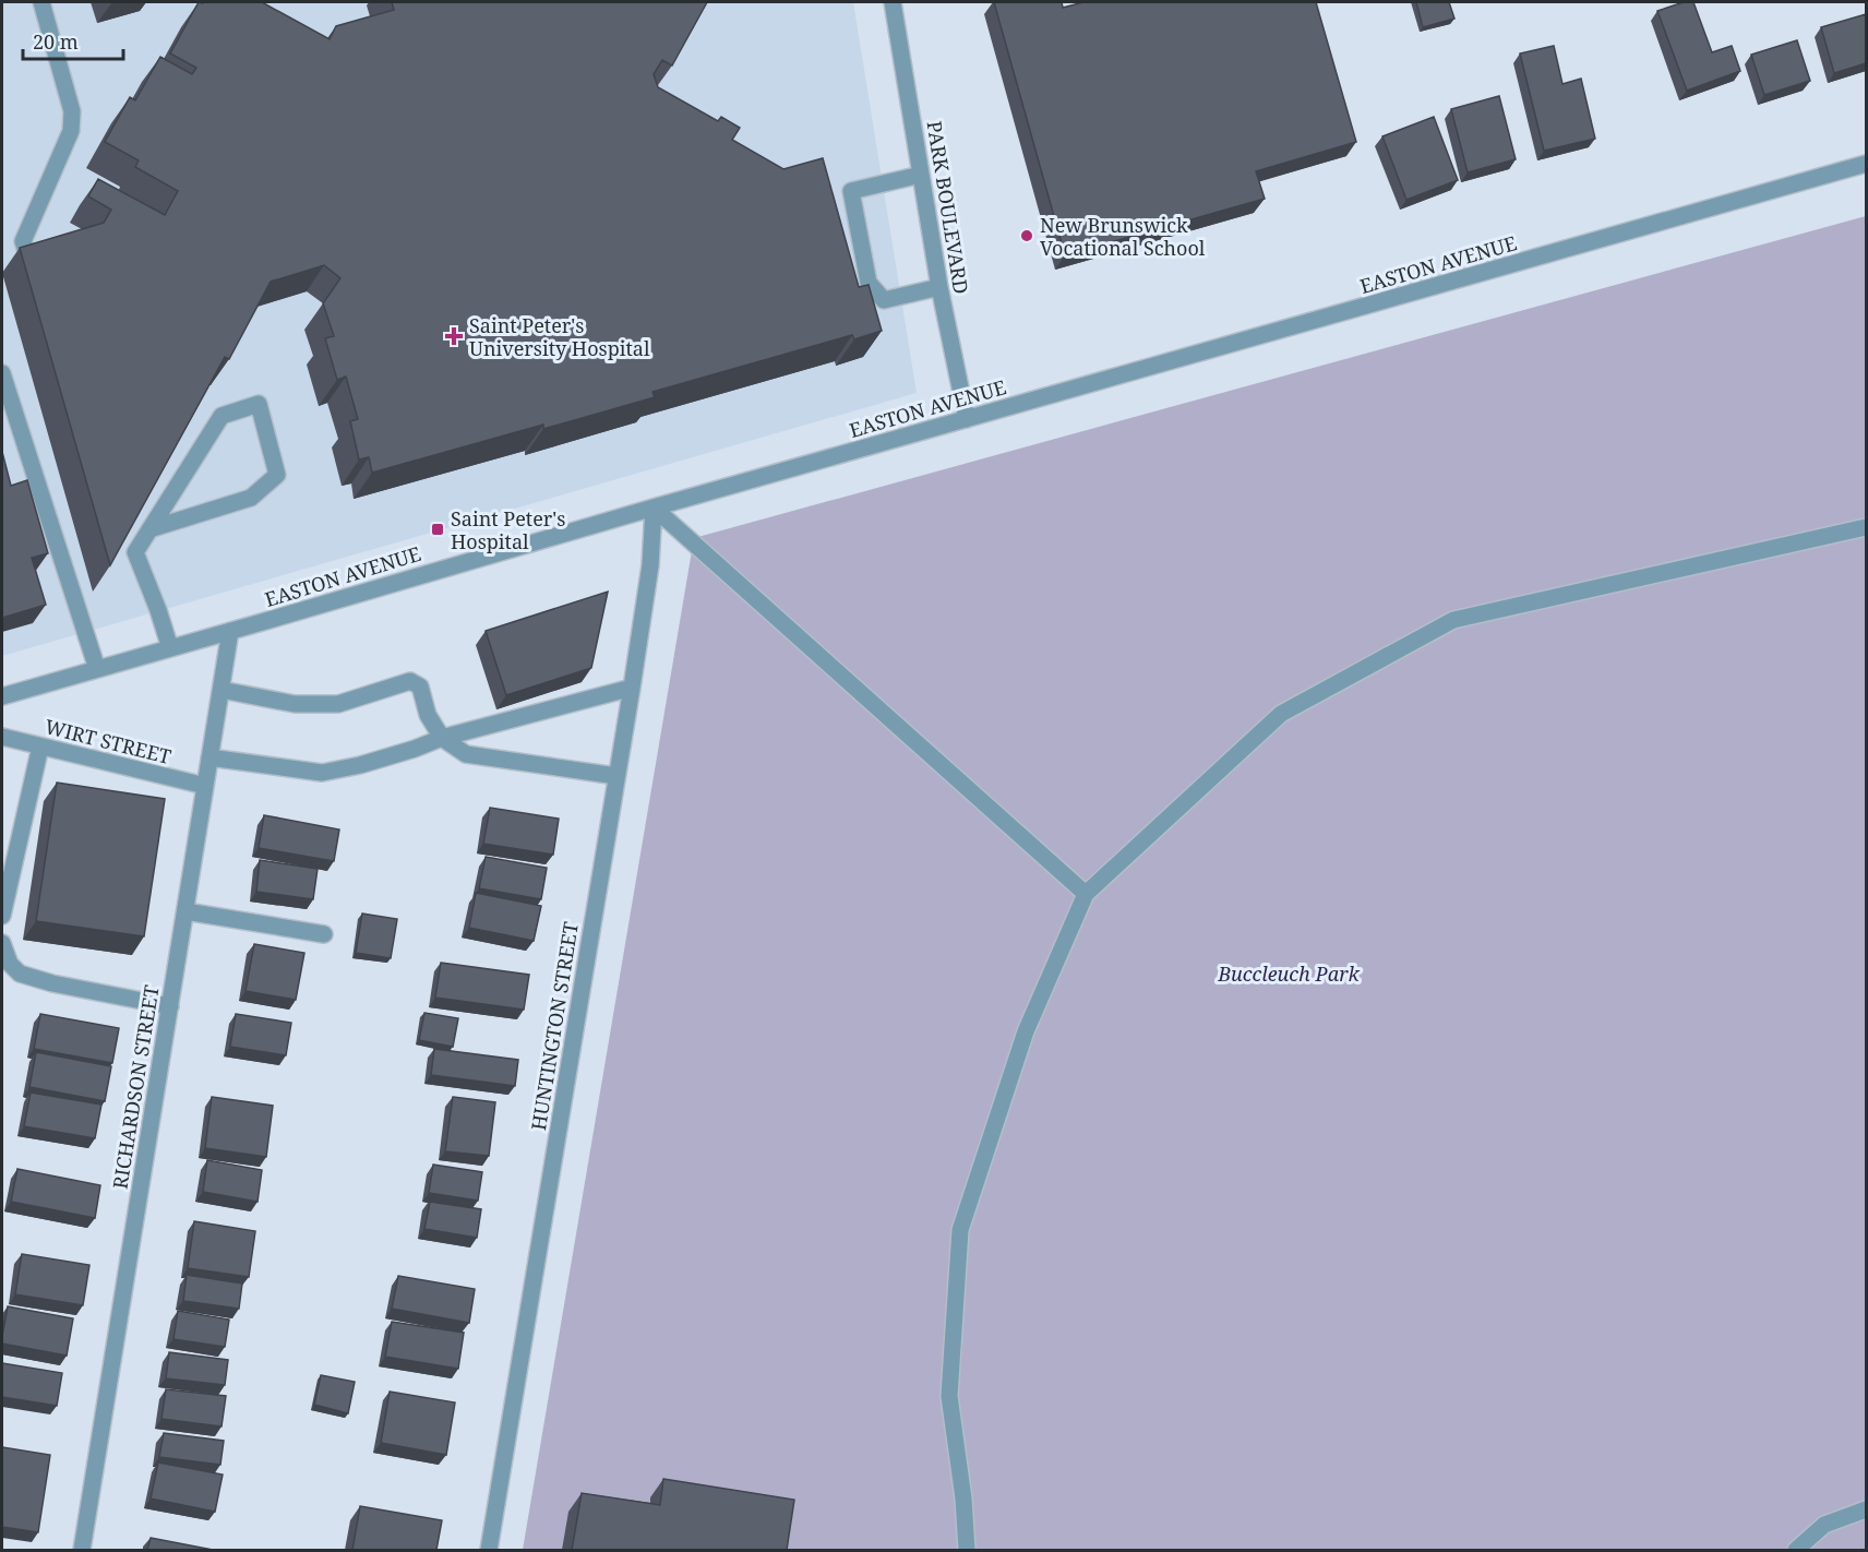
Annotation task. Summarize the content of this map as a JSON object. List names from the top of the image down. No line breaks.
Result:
{"streets":{"street":["PARK BOULEVARD","EASTON AVENUE","WIRT STREET","HUNTINGTON STREET","RICHARDSON STREET"]},"crossings":[["PARK BOULEVARD","EASTON AVENUE"],["EASTON AVENUE","HUNTINGTON STREET"],["EASTON AVENUE","RICHARDSON STREET"],["WIRT STREET","RICHARDSON STREET"]],"parks":["Buccleuch Park"],"places":{"other":["New Brunswick Vocational School"],"health":["Saint Peter's University Hospital"],"transit":["Saint Peter's Hospital"]},"scale_bar":"20 m"}
